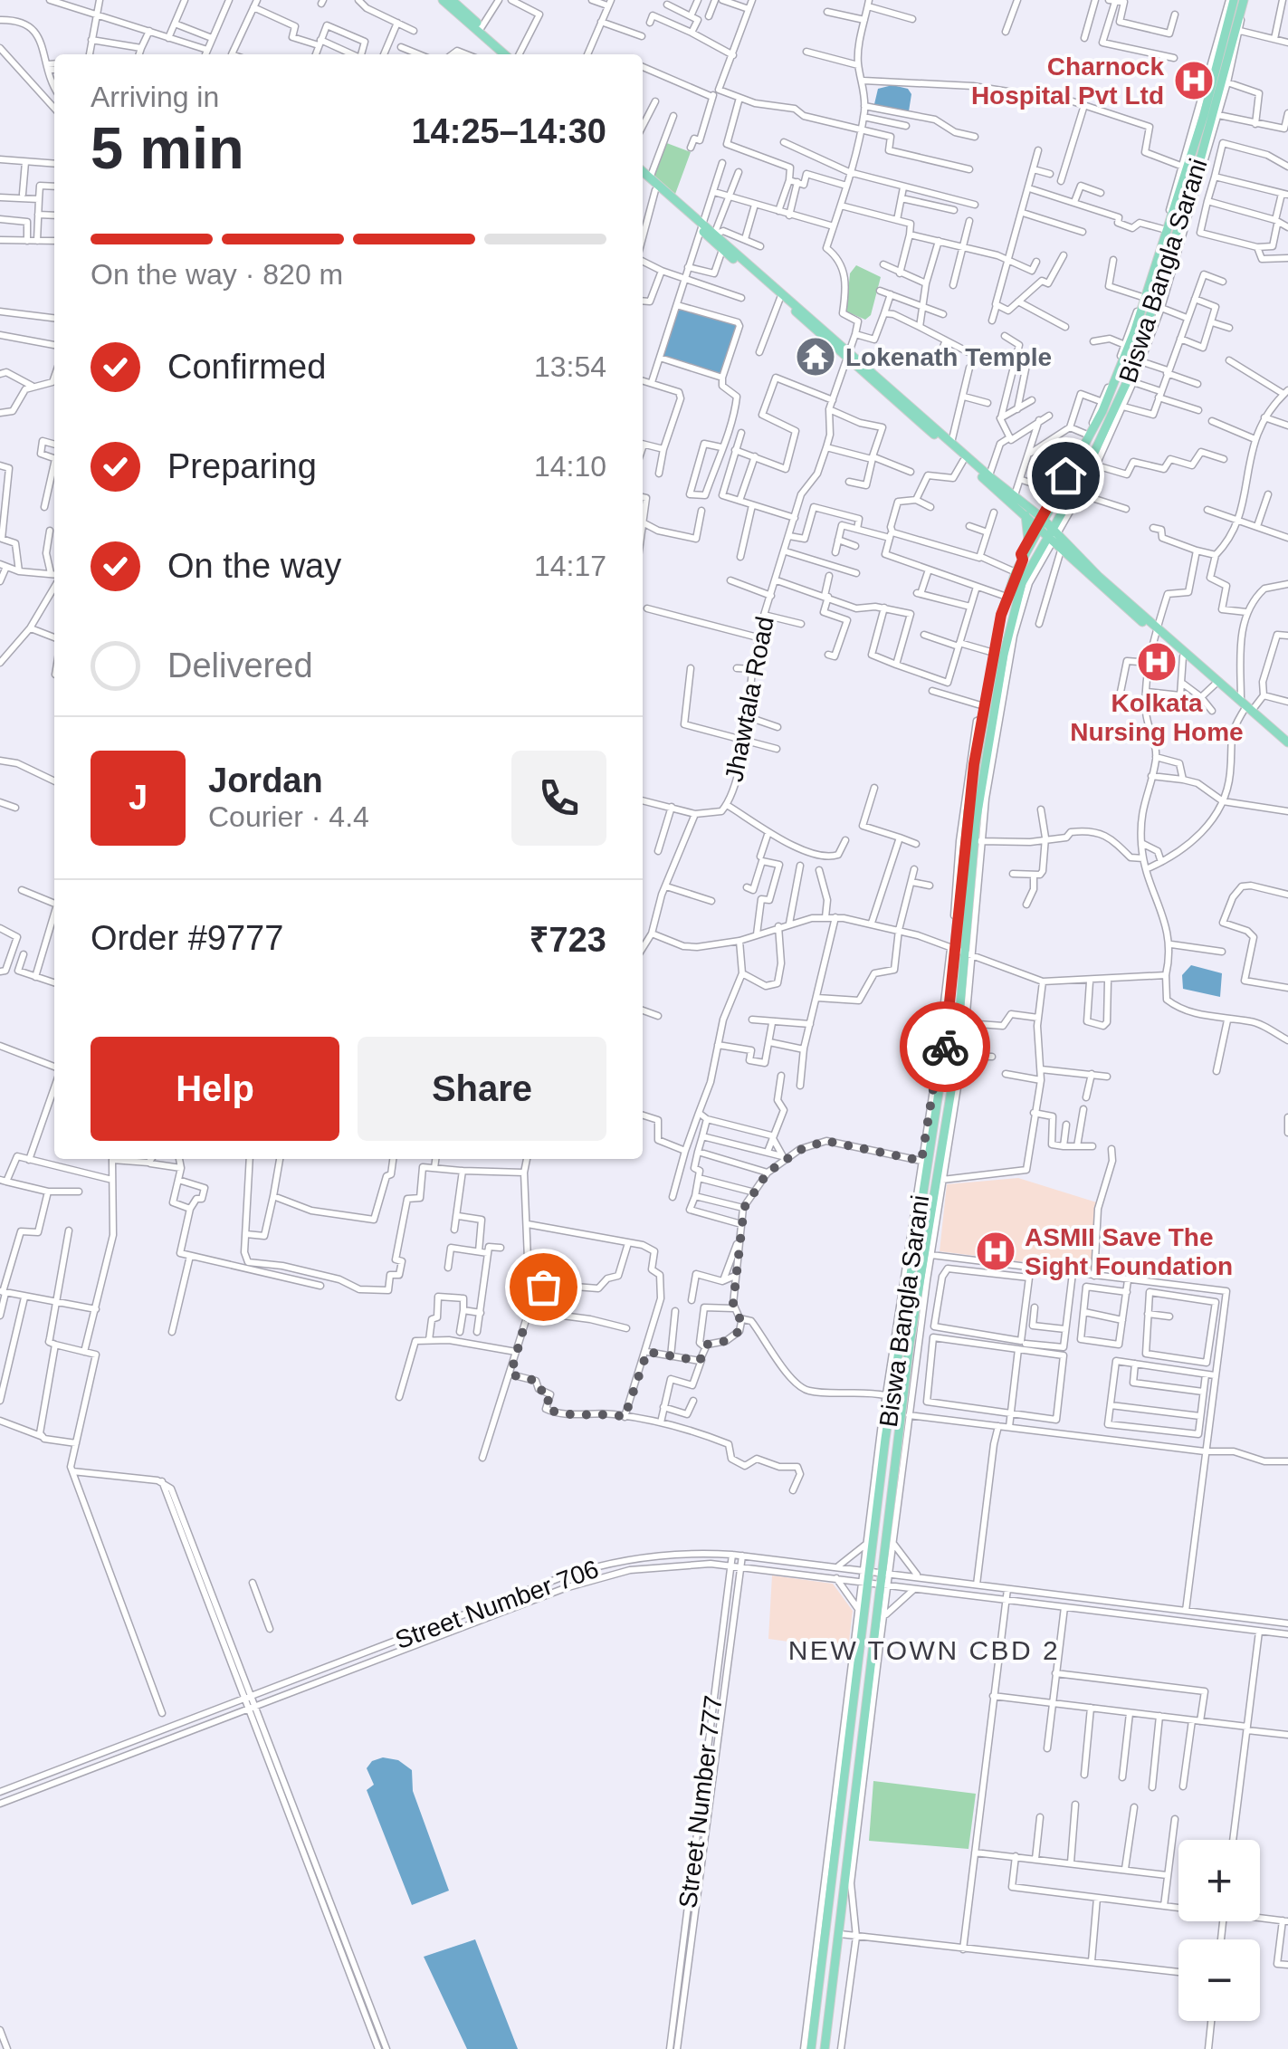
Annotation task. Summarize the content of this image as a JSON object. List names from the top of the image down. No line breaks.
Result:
{"streets":{"main road":["Biswa Bangla Sarani"],"street":["Jhawtala Road","Street Number 706","Street Number 777"]},"crossings":[["Biswa Bangla Sarani","Street Number 706"],["Street Number 706","Street Number 777"]],"districts":["NEW TOWN CBD 2"],"places":{"hospital":["Charnock Hospital Pvt Ltd","Kolkata Nursing Home","ASMII Save The Sight Foundation"],"temple":["Lokenath Temple"]},"page":{"heading":["5 min","Arriving in","14:25–14:30"],"panel":["Jordan","Courier · 4.4","Order #9777","₹723"],"bar":"On the way · 820 m","list":[["Confirmed","13:54"],["Preparing","14:10"],["On the way","14:17"],"Delivered"],"round":"J","buttons":["Help","Share"],"map_buttons":["+","−"]}}
